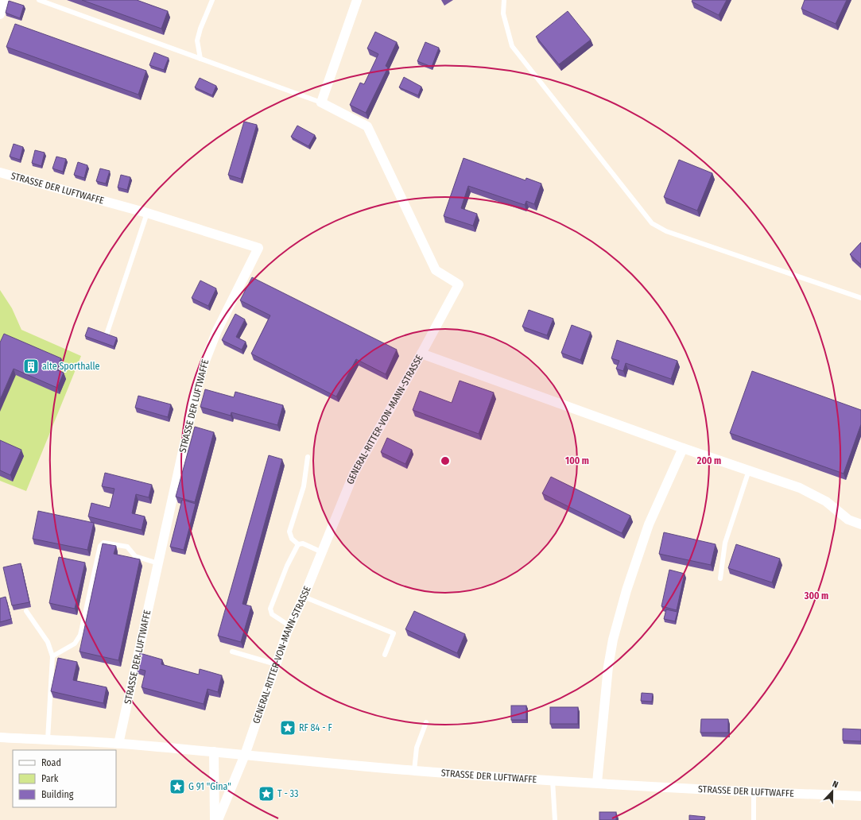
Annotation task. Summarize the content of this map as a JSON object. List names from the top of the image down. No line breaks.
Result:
{"streets":{"street":["STRASSE DER LUFTWAFFE","GENERAL-RITTER-VON-MANN-STRASSE"]},"crossings":[["STRASSE DER LUFTWAFFE","GENERAL-RITTER-VON-MANN-STRASSE"]],"places":{"building":["alte Sporthalle"],"place":["RF 84 - F","G 91 \"Gina\"","T - 33"]},"legend":["Road","Park","Building"],"north":"top","rings":["100 m","200 m","300 m"]}
